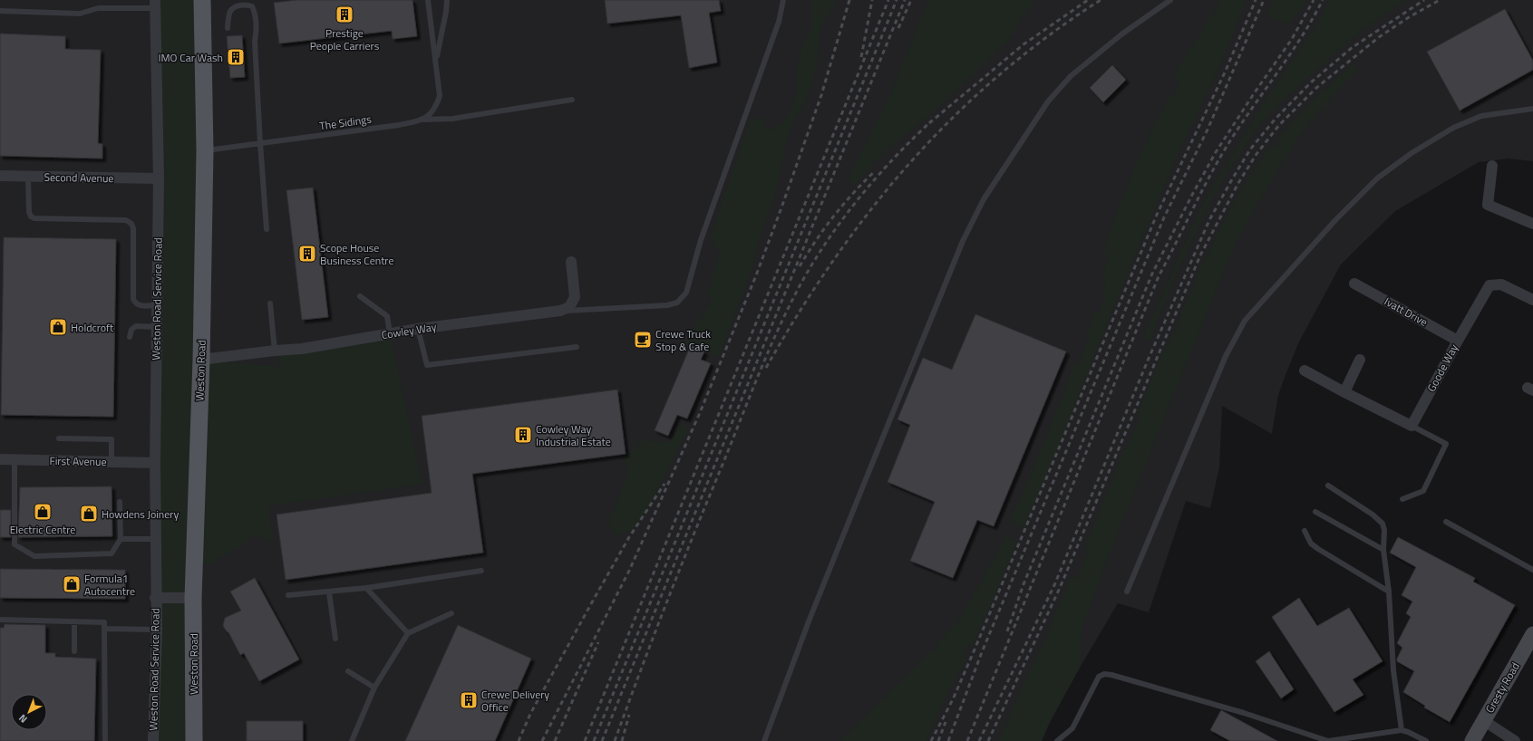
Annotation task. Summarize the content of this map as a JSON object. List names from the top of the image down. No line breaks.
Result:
{"streets":{"main road":["Weston Road","Gresty Road"],"street":["Second Avenue","Weston Road Service Road","Ivatt Drive","Cowley Way","Goode Way","First Avenue"],"lane":["The Sidings"]},"crossings":[["The Sidings","Weston Road"],["Second Avenue","Weston Road Service Road"],["Weston Road Service Road","Weston Road"],["Weston Road Service Road","First Avenue"],["Ivatt Drive","Goode Way"],["Cowley Way","Weston Road"]],"places":{"building":["Prestige People Carriers","IMO Car Wash","Scope House Business Centre","Cowley Way Industrial Estate","Crewe Delivery Office"],"shop":["Holdcroft","Electric Centre","Howdens Joinery","Formula1 Autocentre"],"cafe":["Crewe Truck Stop & Cafe"]},"north":"bottom left"}
